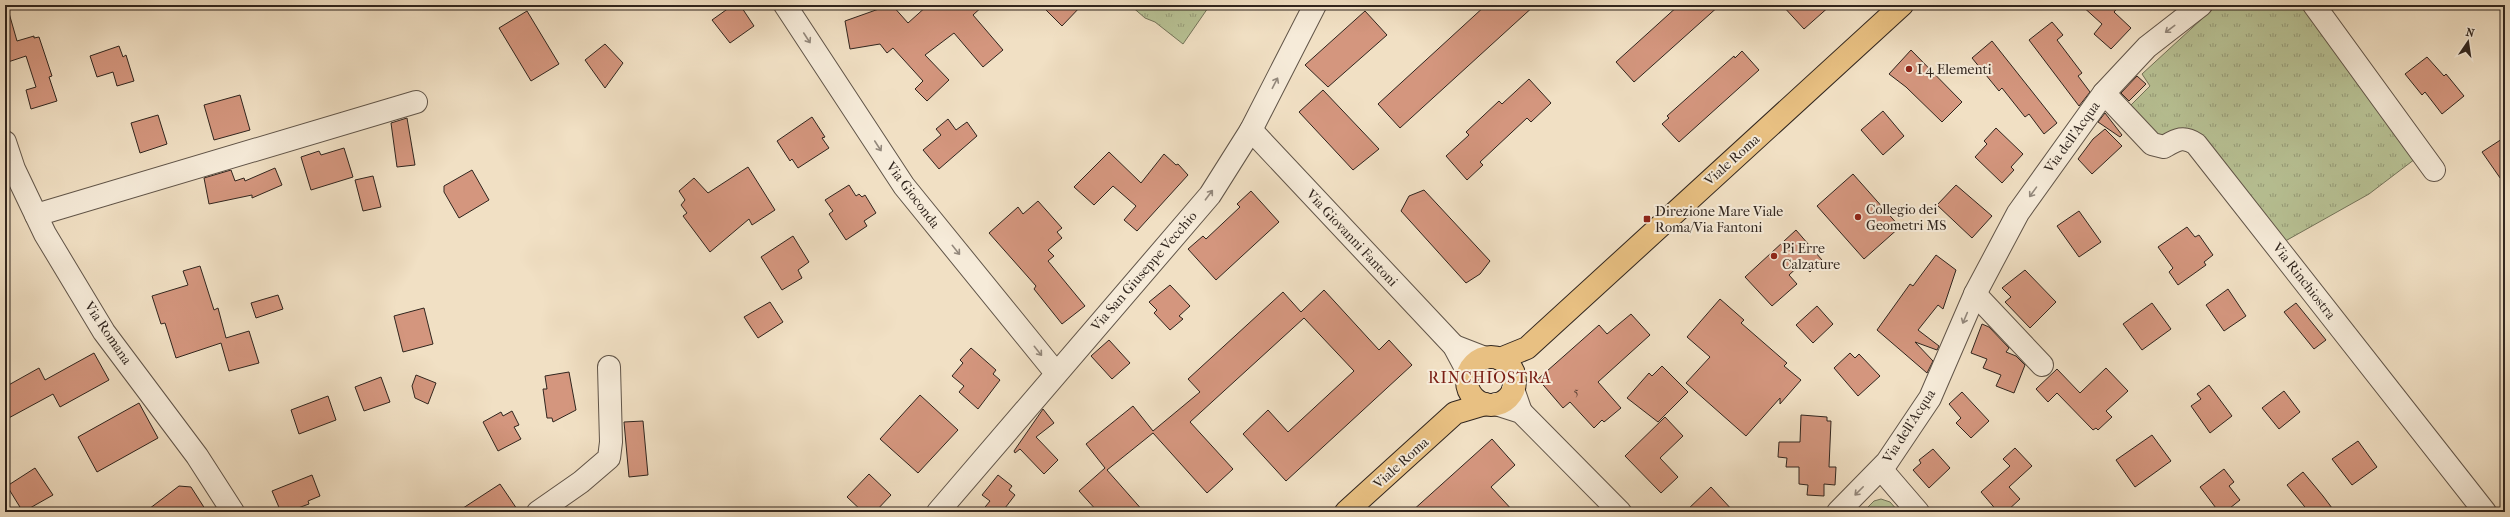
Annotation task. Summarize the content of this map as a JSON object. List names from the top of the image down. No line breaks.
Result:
{"streets":{"main road":["Viale Roma"],"street":["Via dell'Acqua","Via Gioconda","Via Giovanni Fantoni","Via San Giuseppe Vecchio","Via Rinchiostra","Via Romana"]},"crossings":[["Via dell'Acqua","Via Rinchiostra"],["Viale Roma","Via Giovanni Fantoni"],["Via Gioconda","Via San Giuseppe Vecchio"],["Via Giovanni Fantoni","Via San Giuseppe Vecchio"]],"one_way":["Via dell'Acqua","Via Gioconda","Via San Giuseppe Vecchio"],"districts":["RINCHIOSTRA"],"places":{"other":["I 4 Elementi","Collegio dei Geometri MS","Pi Erre Calzature"],"transit":["Direzione Mare Viale Roma/Via Fantoni"]},"house_numbers":["5"],"north":"top"}
